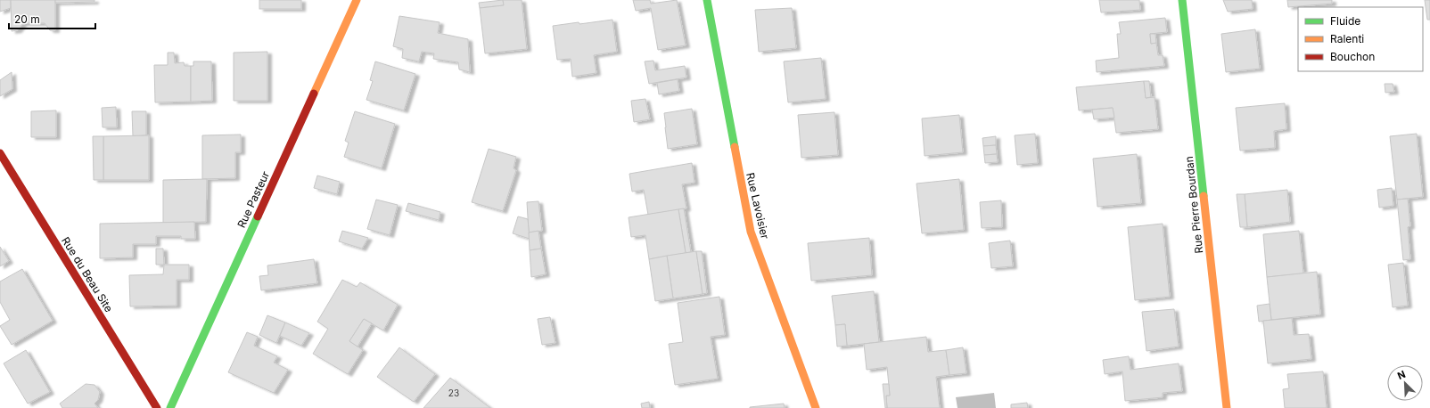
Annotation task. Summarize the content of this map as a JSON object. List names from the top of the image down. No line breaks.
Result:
{"streets":{"street":["Rue Pasteur","Rue Pierre Bourdan","Rue Lavoisier","Rue du Beau Site"]},"house_numbers":["23"],"legend":["Fluide","Ralenti","Bouchon"],"scale_bar":"20 m","north":"top left"}
